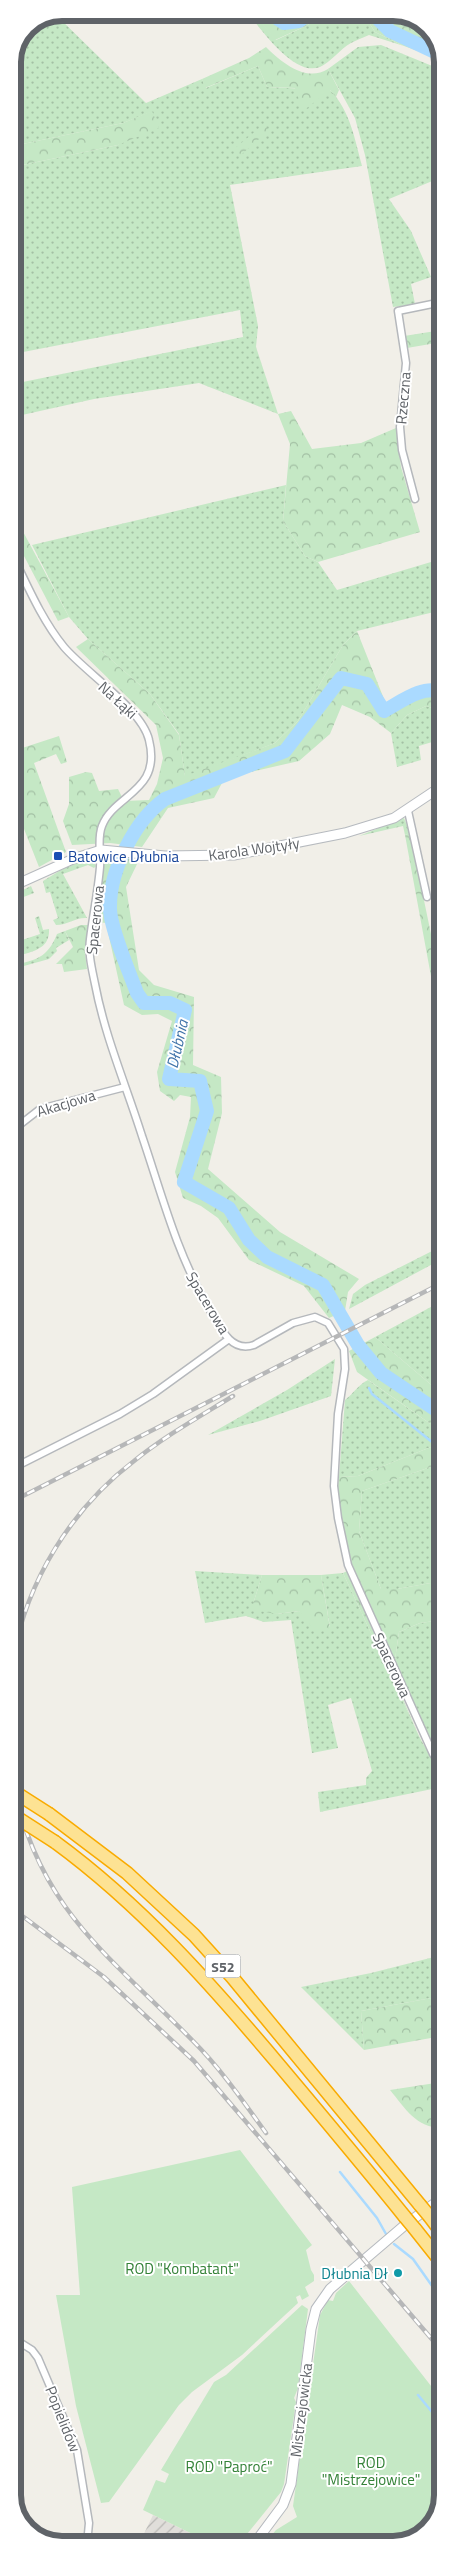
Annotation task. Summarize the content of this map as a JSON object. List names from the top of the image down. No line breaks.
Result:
{"streets":{"highway":["S52"],"street":["Rzeczna","Na Łąki","Karola Wojtyły","Spacerowa","Akacjowa","Mistrzejowicka","Popielidów"]},"crossings":[["Na Łąki","Karola Wojtyły"],["Na Łąki","Spacerowa"],["Karola Wojtyły","Spacerowa"],["Spacerowa","Akacjowa"]],"water":["Dłubnia"],"parks":["ROD \"Kombatant\"","ROD \"Mistrzejowice\"","ROD \"Paproć\""],"places":{"transit":["Batowice Dłubnia"],"other":["Dłubnia Dł"]}}
